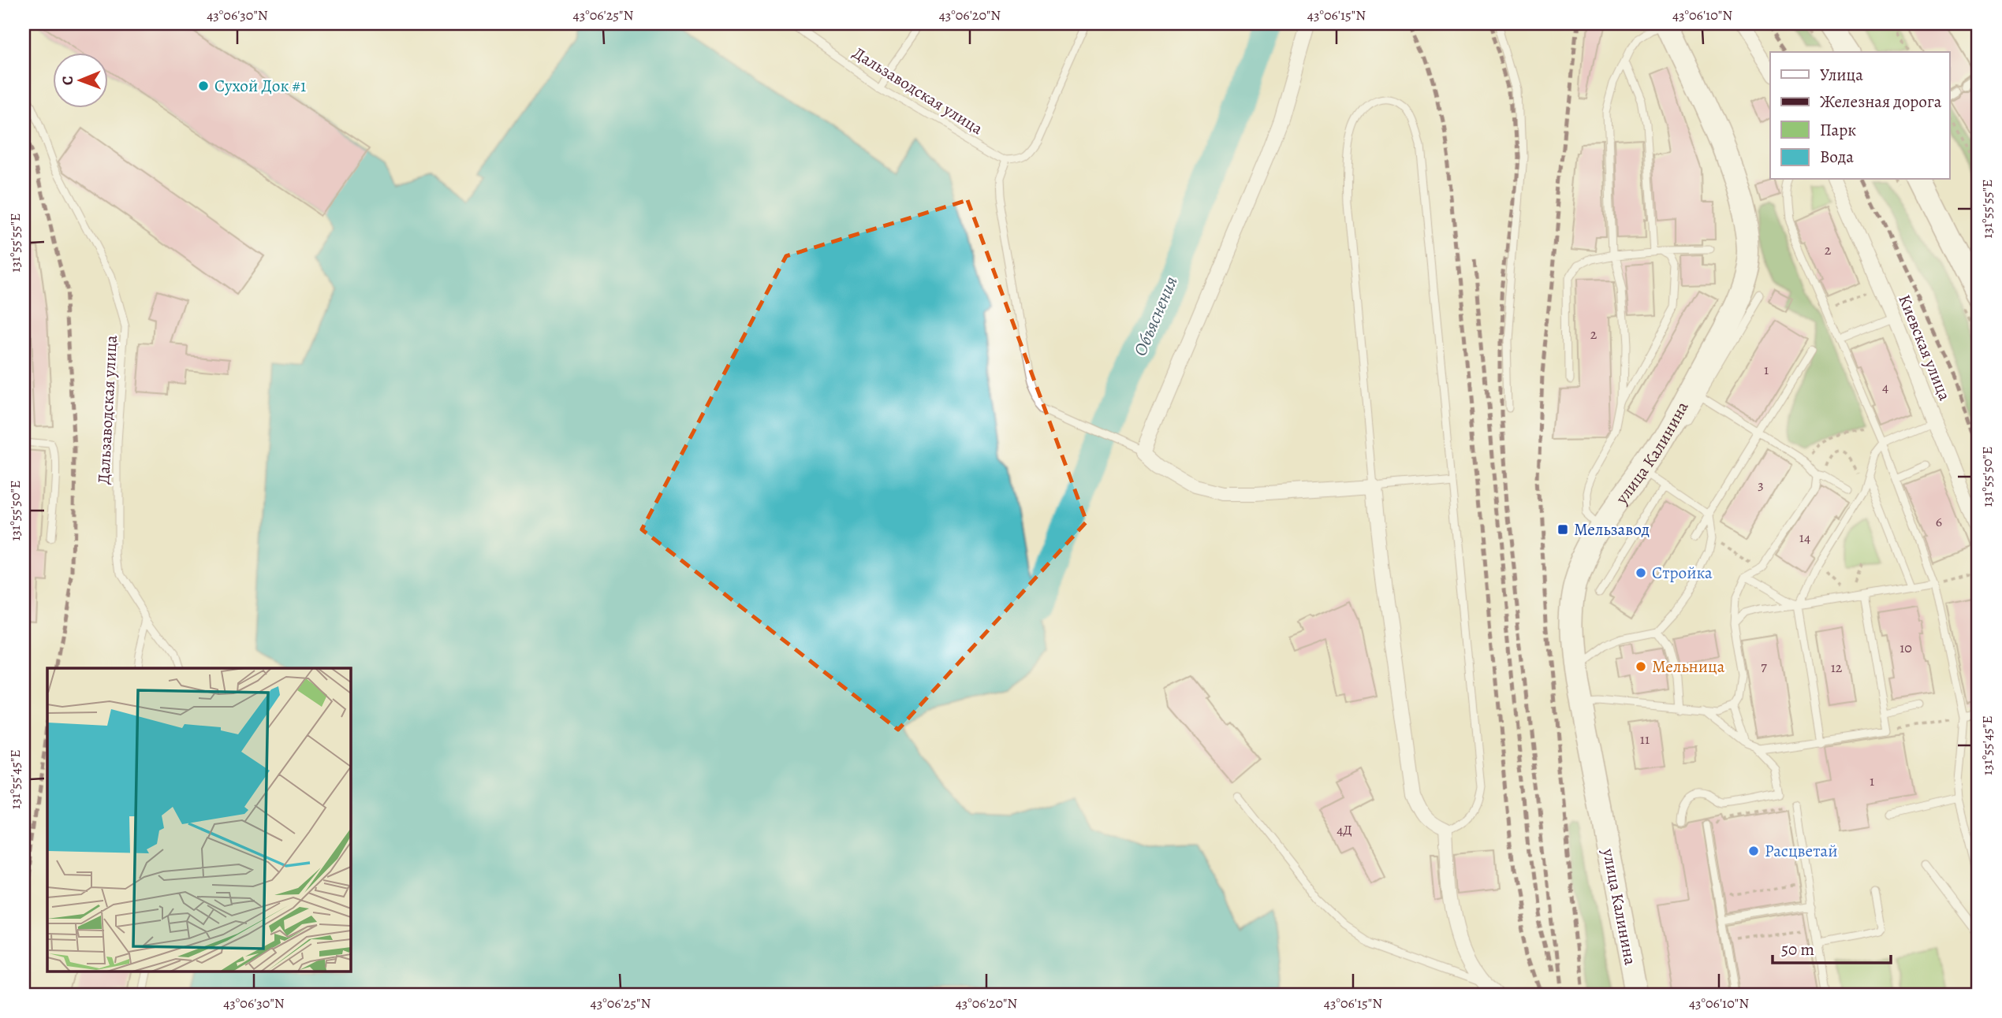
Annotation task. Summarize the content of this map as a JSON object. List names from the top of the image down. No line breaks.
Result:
{"streets":{"main road":["улица Калинина"],"street":["Киевская улица"],"lane":["Дальзаводская улица"]},"water":["Объяснения"],"places":{"other":["Сухой Док #1","Стройка","Мельница","Расцветай"],"transit":["Мельзавод"]},"house_numbers":["2","2","1","4","3","6","14","10","7","12","11","1","4Д"],"legend":["Улица","Железная дорога","Парк","Вода"],"scale_bar":"50 m","north":"left","coordinates":["43°06'30\"N","43°06'25\"N","43°06'20\"N","43°06'15\"N","43°06'10\"N","131°55'55\"E","131°55'50\"E","131°55'45\"E"]}
